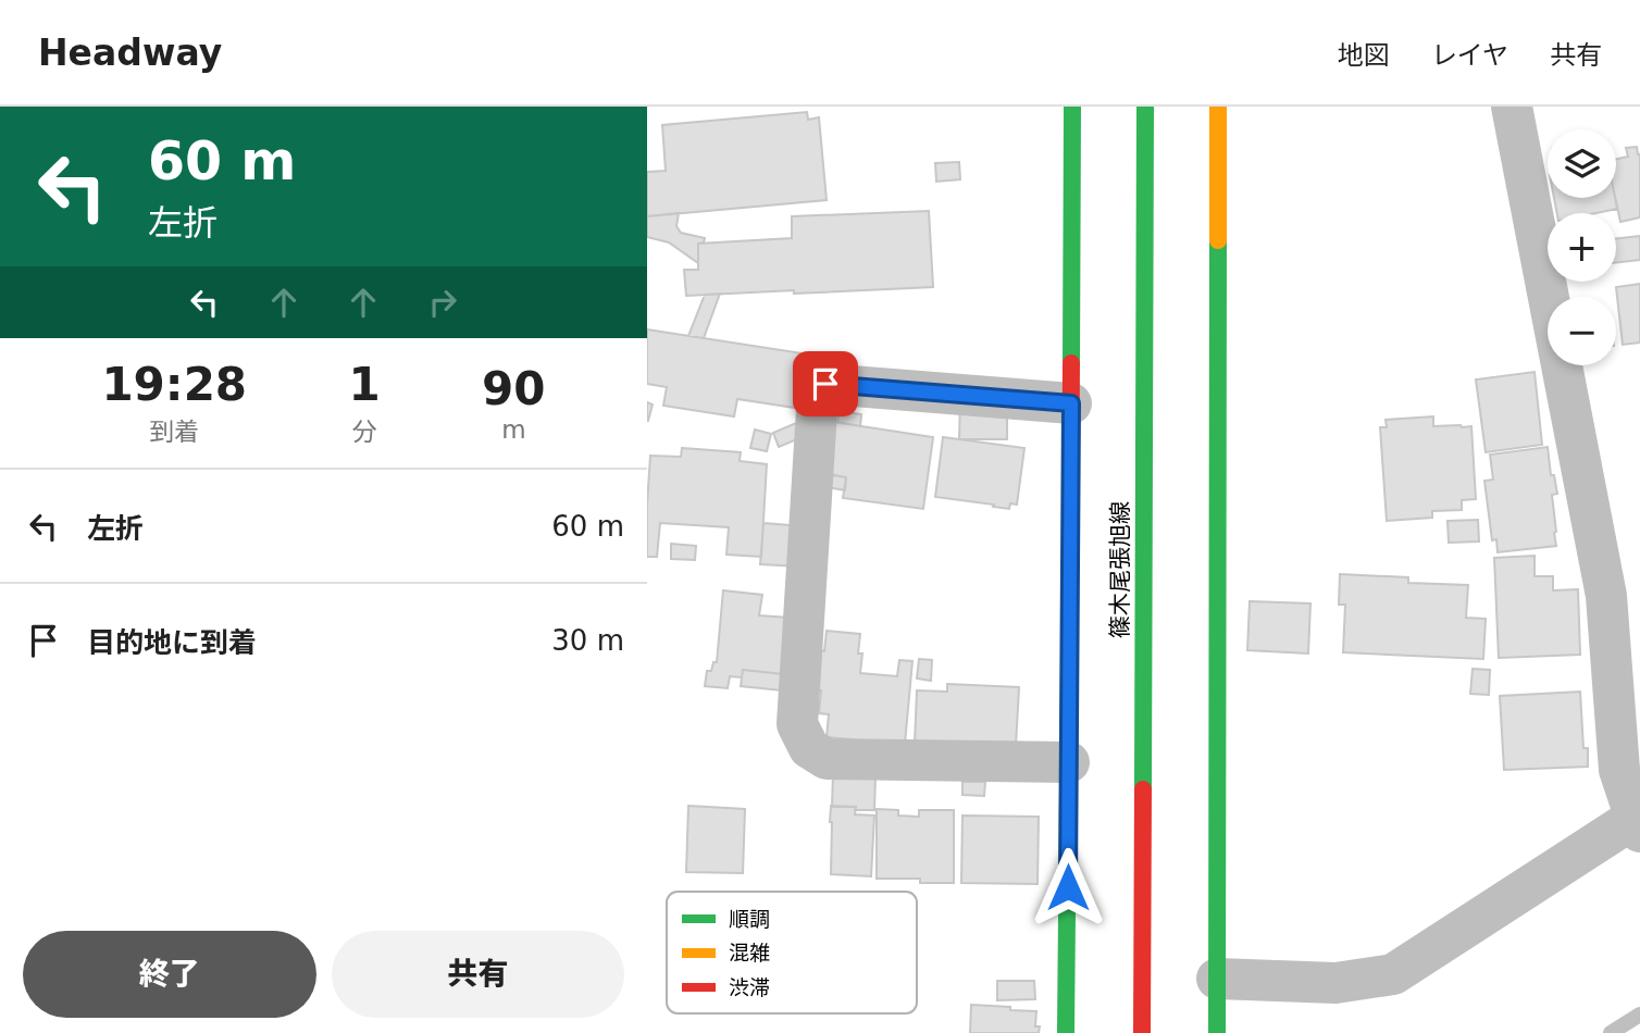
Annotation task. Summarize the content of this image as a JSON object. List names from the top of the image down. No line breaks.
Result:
{"streets":{"street":["篠木尾張旭線"]},"legend":["順調","混雑","渋滞"],"page":{"header":"Headway","nav":["地図","レイヤ","共有"],"turn":["60 m","左折"],"map_buttons":["+","−"],"eta":["19:28","到着","1","分","90","m"],"list":[{"name":"左折","value":"60 m"},{"name":"目的地に到着","value":"30 m"}],"buttons":["終了","共有"]}}
